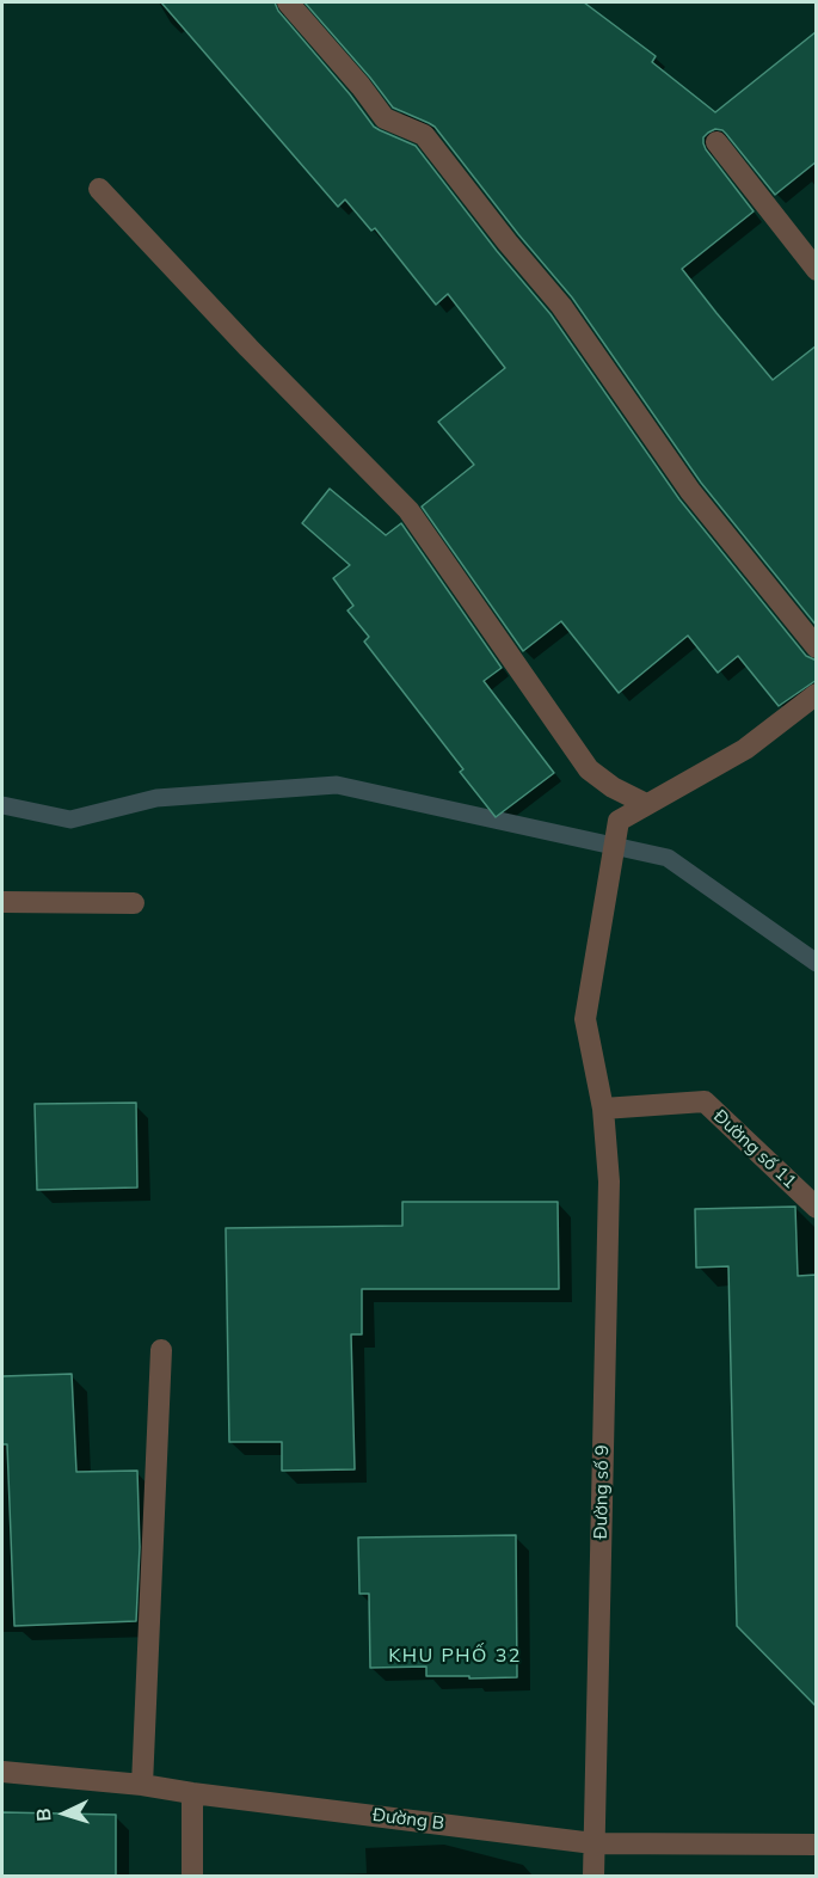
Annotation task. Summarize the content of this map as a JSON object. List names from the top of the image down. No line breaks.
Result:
{"streets":{"street":["Đường số 11","Đường số 9","Đường B"]},"crossings":[["Đường số 11","Đường số 9"],["Đường số 9","Đường B"]],"districts":["KHU PHỐ 32"],"north":"left"}
